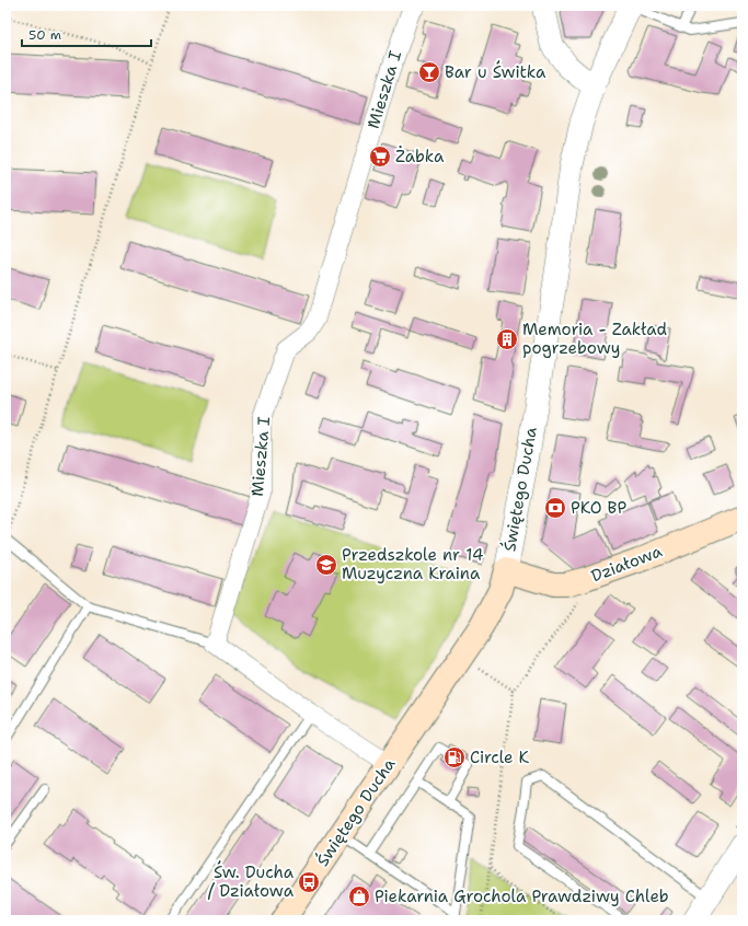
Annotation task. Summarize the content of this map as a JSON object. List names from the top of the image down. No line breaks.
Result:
{"streets":{"main road":["Świętego Ducha","Działowa"],"street":["Mieszka I"]},"crossings":[["Świętego Ducha","Działowa"]],"places":{"bar":["Bar u Świtka"],"supermarket":["Żabka"],"building":["Memoria - Zakład pogrzebowy"],"bank":["PKO BP"],"school or university":["Przedszkole nr 14 Muzyczna Kraina"],"fuel station":["Circle K"],"bus stop":["Św. Ducha / Działowa"],"shop":["Piekarnia Grochola Prawdziwy Chleb"]},"scale_bar":"50 m"}
